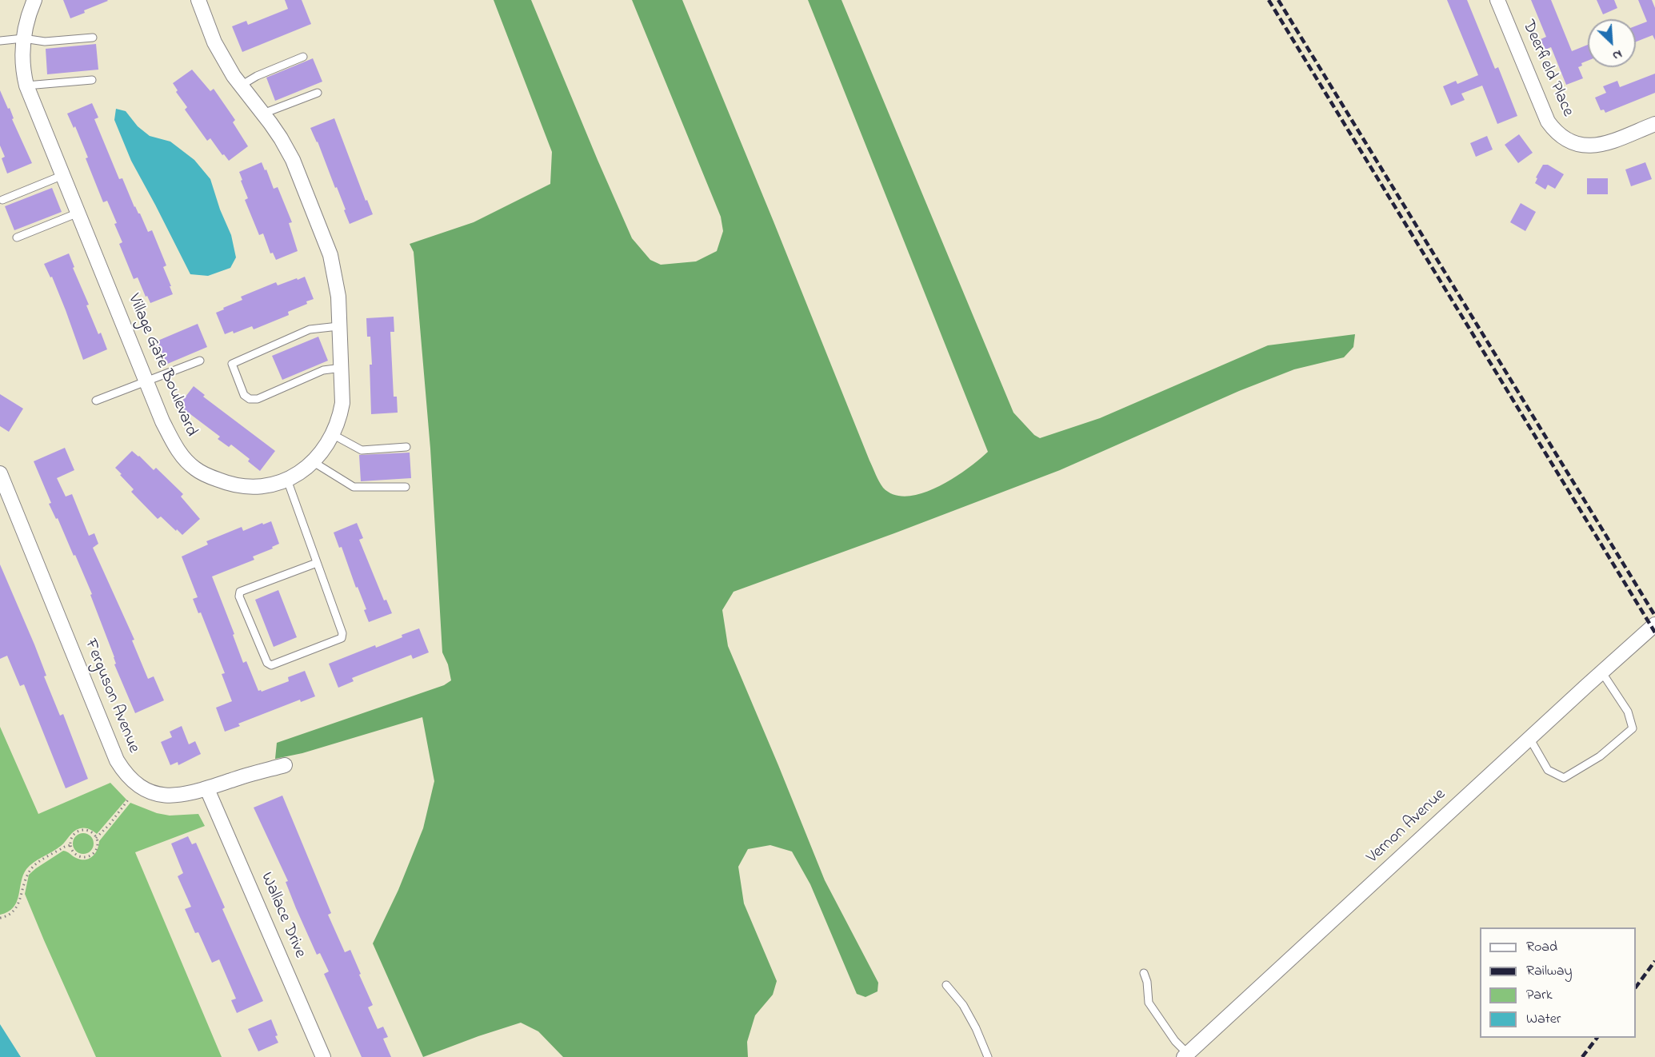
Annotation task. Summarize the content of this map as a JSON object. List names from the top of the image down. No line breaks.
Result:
{"streets":{"street":["Deerfield Place","Village Gate Boulevard","Ferguson Avenue","Vernon Avenue","Wallace Drive"]},"crossings":[["Ferguson Avenue","Wallace Drive"]],"legend":["Road","Railway","Park","Water"],"north":"bottom right"}
